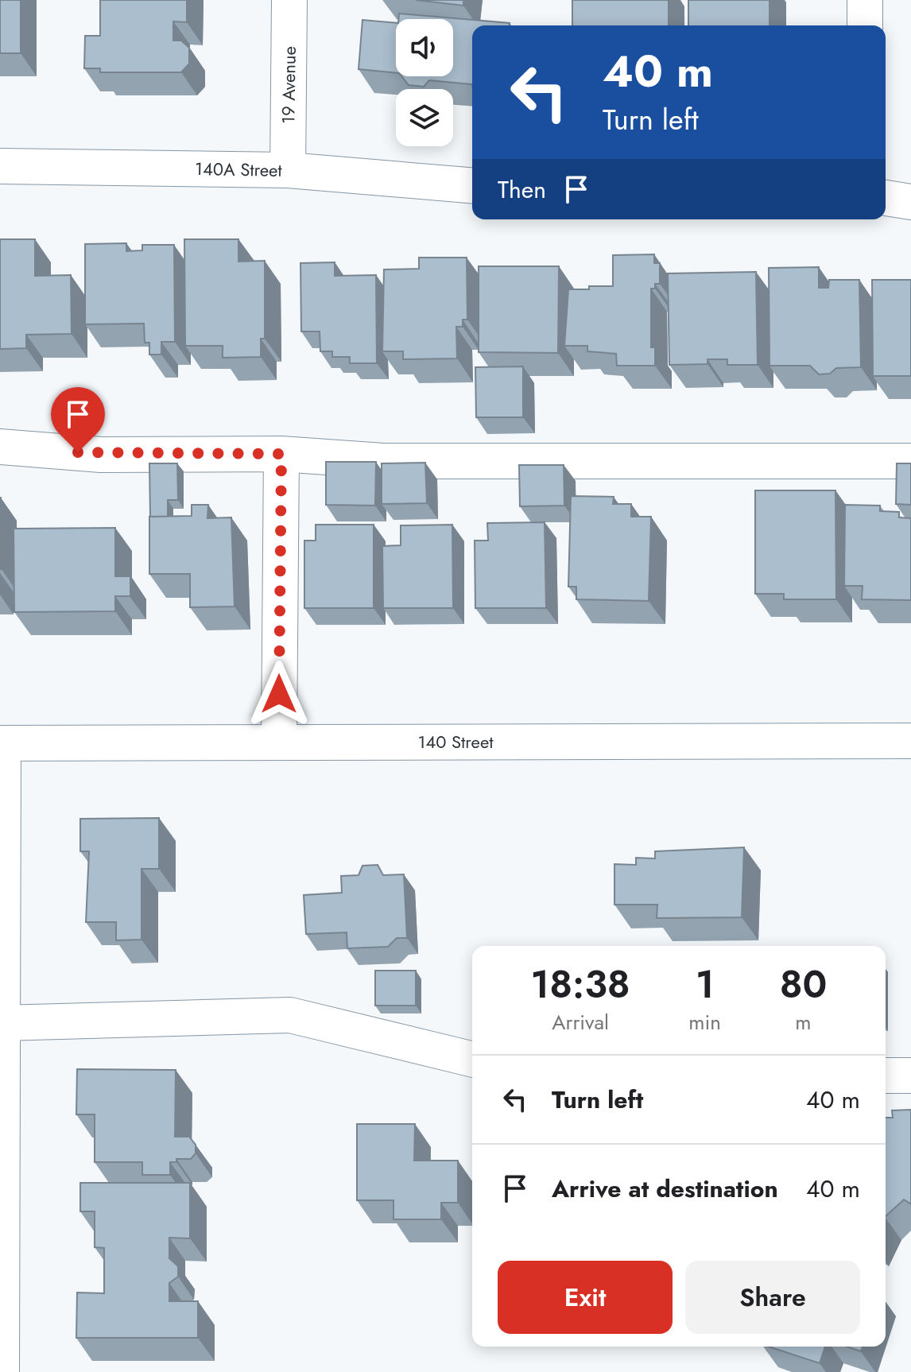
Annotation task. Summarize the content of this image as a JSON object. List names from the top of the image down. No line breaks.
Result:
{"streets":{"street":["19 Avenue","140A Street","140 Street"]},"crossings":[["19 Avenue","140A Street"]],"page":{"turn":["40 m","Turn left"],"then":"Then","eta":["18:38","Arrival","1","min","80","m"],"list":[{"name":"Turn left","value":"40 m"},{"name":"Arrive at destination","value":"40 m"}],"buttons":["Exit","Share"]}}
